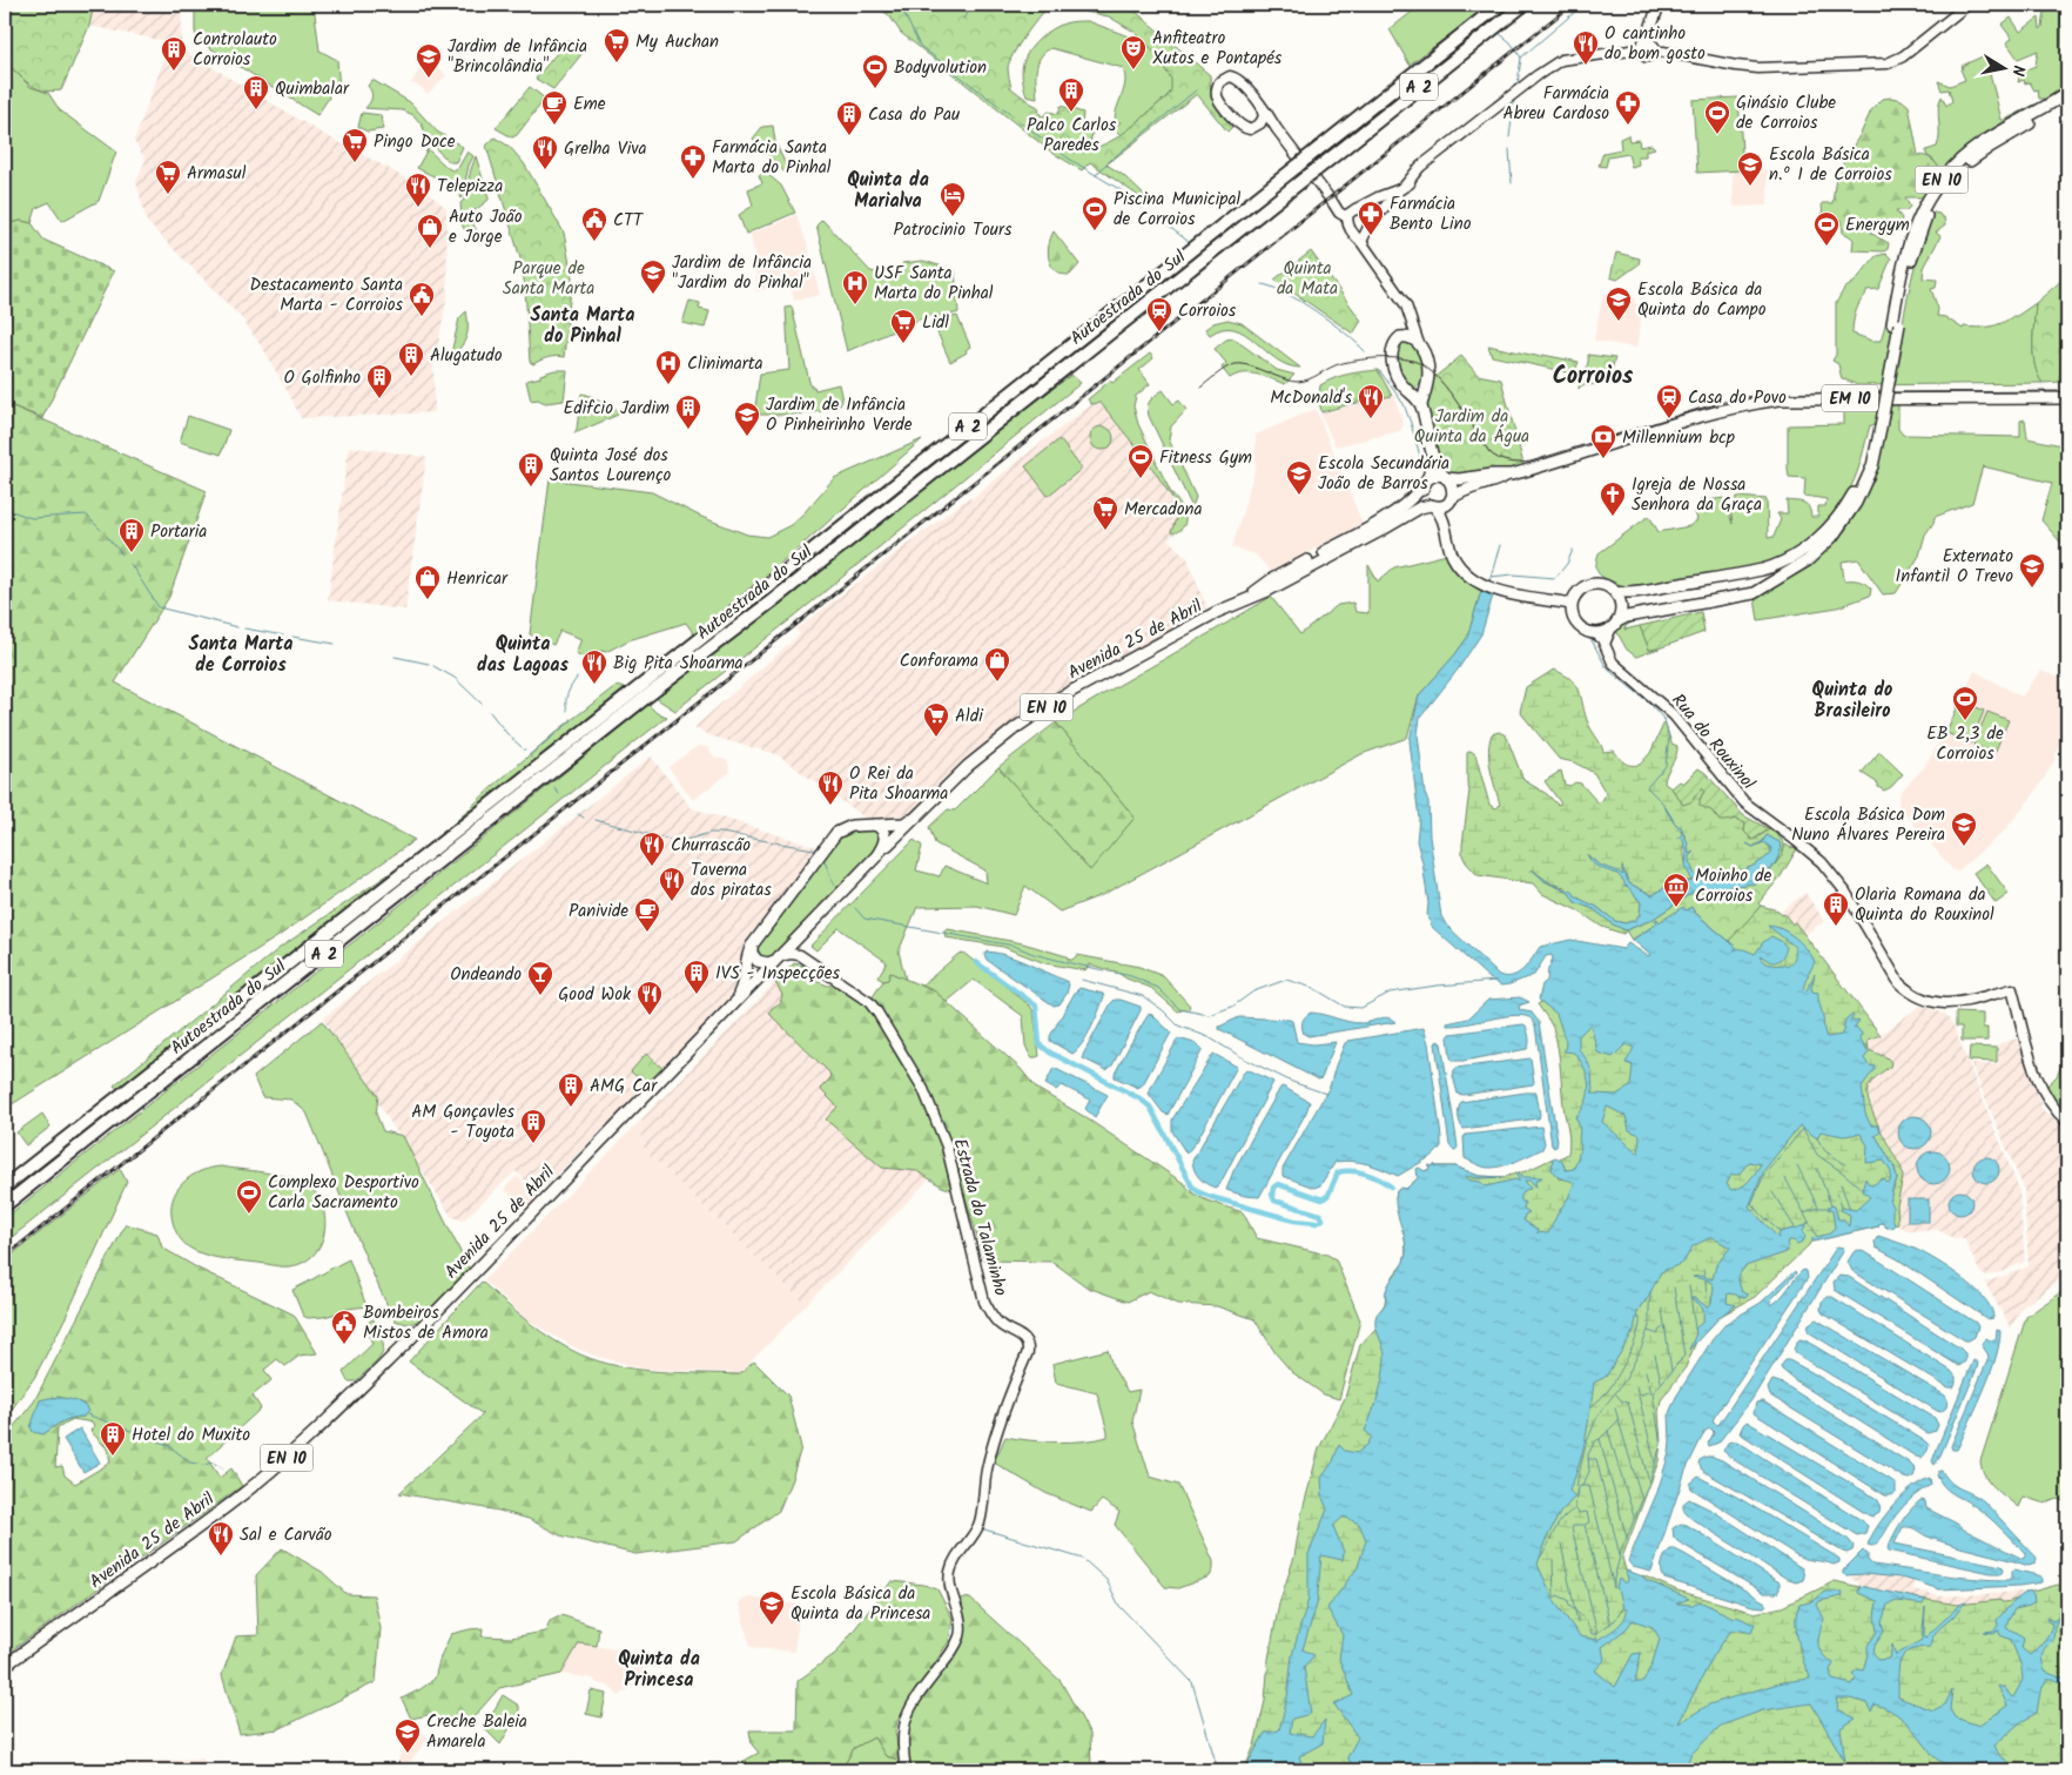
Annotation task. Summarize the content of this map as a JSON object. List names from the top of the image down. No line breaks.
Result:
{"streets":{"highway":["A 2","Autoestrada do Sul"],"main road":["EN 10","EM 10","Avenida 25 de Abril","Rua do Rouxinol","Estrada do Talaminho"]},"crossings":[["EN 10","EM 10"],["EN 10","Avenida 25 de Abril"],["EN 10","Rua do Rouxinol"],["EM 10","Avenida 25 de Abril"]],"districts":["Quinta da Marialva","Santa Marta do Pinhal","Corroios","Santa Marta de Corroios","Quinta das Lagoas","Quinta do Brasileiro","Quinta da Princesa"],"parks":["Parque de Santa Marta","Quinta da Mata","Jardim da Quinta da Água"],"places":{"supermarket":["My Auchan","Pingo Doce","Armasul","Lidl","Mercadona","Aldi"],"restaurant":["O cantinho do bom gosto","Grelha Viva","Telepizza","McDonald's","Big Pita Shoarma","O Rei da Pita Shoarma","Churrascão","Taverna dos piratas","Good Wok","Sal e Carvão"],"theatre":["Anfiteatro Xutos e Pontapés"],"building":["Controlauto Corroios","Quimbalar","Palco Carlos Paredes","Casa do Pau","Alugatudo","O Golfinho","Edifcio Jardim","Quinta José dos Santos Lourenço","Portaria","Olaria Romana da Quinta do Rouxinol","IVS - Inspecções","AMG Car","AM Gonçavles - Toyota","Hotel do Muxito"],"school or university":["Jardim de Infância \"Brincolândia\"","Escola Básica n.º 1 de Corroios","Jardim de Infância \"Jardim do Pinhal\"","Escola Básica da Quinta do Campo","Jardim de Infância O Pinheirinho Verde","Escola Secundária João de Barros","Externato Infantil O Trevo","Escola Básica Dom Nuno Álvares Pereira","Escola Básica da Quinta da Princesa","Creche Baleia Amarela"],"sports":["Bodyvolution","Ginásio Clube de Corroios","Piscina Municipal de Corroios","Energym","Fitness Gym","EB 2,3 de Corroios","Complexo Desportivo Carla Sacramento"],"cafe":["Eme","Panivide"],"pharmacy":["Farmácia Abreu Cardoso","Farmácia Santa Marta do Pinhal","Farmácia Bento Lino"],"hotel":["Patrocinio Tours"],"public building":["CTT","Destacamento Santa Marta - Corroios","Bombeiros Mistos de Amora"],"shop":["Auto João e Jorge","Henricar","Conforama"],"hospital":["USF Santa Marta do Pinhal","Clinimarta"],"station":["Corroios","Casa do Povo"],"bank":["Millennium bcp"],"church":["Igreja de Nossa Senhora da Graça"],"museum":["Moinho de Corroios"],"bar":["Ondeando"]},"north":"right"}
